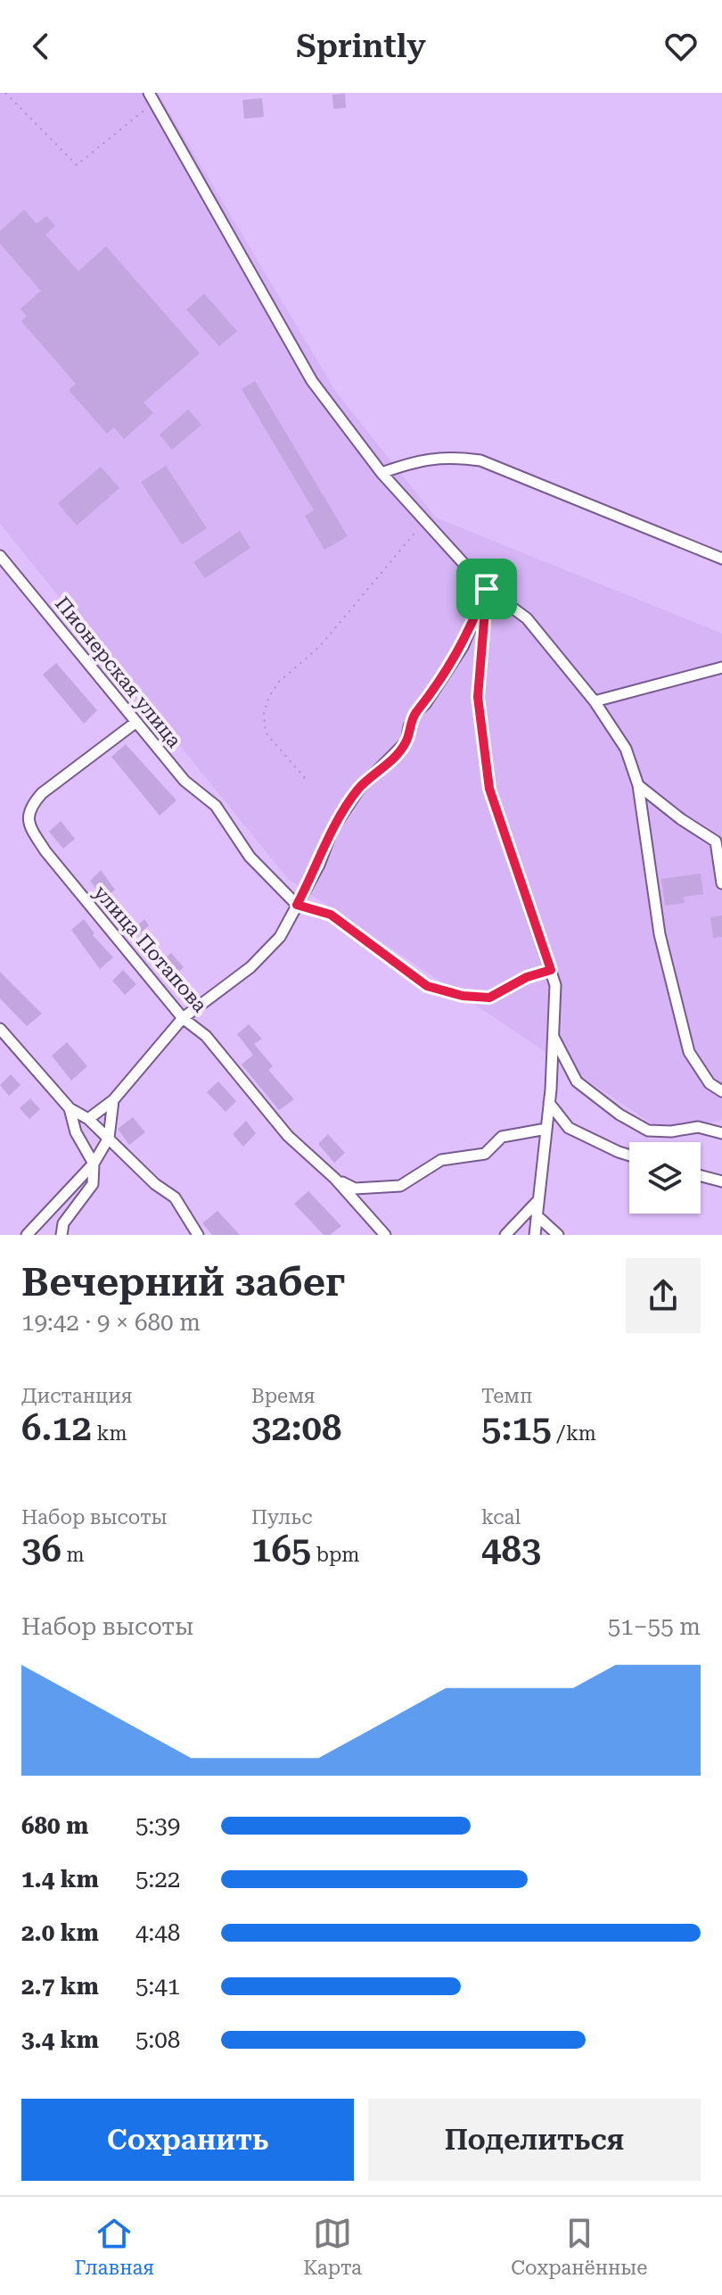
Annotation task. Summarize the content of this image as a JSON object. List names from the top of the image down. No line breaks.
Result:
{"streets":{"street":["Пионерская улица","улица Потапова"]},"crossings":[["Пионерская улица","улица Потапова"]],"page":{"header":"Sprintly","heading":["Вечерний забег","19:42 · 9 × 680 m"],"stats":[["Дистанция","6.12 km"],["Время","32:08"],["Темп","5:15 /km"],["Набор высоты","36 m"],["Пульс","165 bpm"],["kcal","483"]],"chart":["Набор высоты","51–55 m"],"list":[{"name":"680 m","note":"5:39"},{"name":"1.4 km","note":"5:22"},{"name":"2.0 km","note":"4:48"},{"name":"2.7 km","note":"5:41"},{"name":"3.4 km","note":"5:08"}],"buttons":["Сохранить","Поделиться"],"tabs":["Главная","Карта","Сохранённые"]}}
